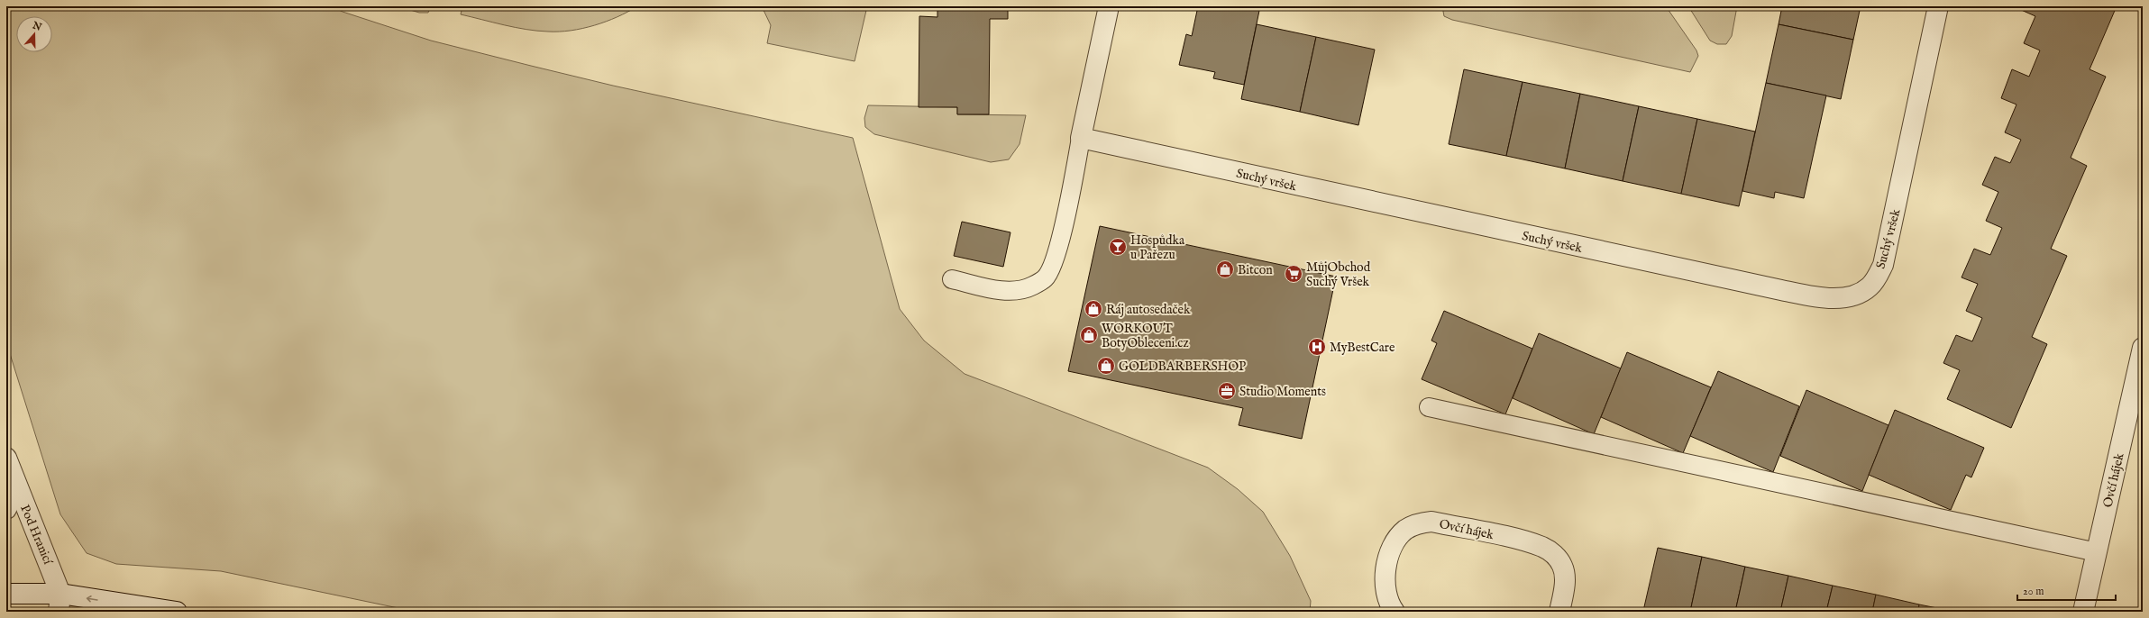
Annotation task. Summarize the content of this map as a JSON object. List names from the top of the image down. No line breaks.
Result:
{"streets":{"street":["Suchý vršek","Ovčí hájek","Pod Hranicí"]},"places":{"bar":["Hospůdka u Pařezu"],"shop":["Bitcon","Ráj autosedaček","WORKOUT BotyObleceni.cz","GOLDBARBERSHOP"],"supermarket":["MůjObchod Suchý Vršek"],"hospital":["MyBestCare"],"office":["Studio Moments"]},"scale_bar":"20 m","north":"top"}
